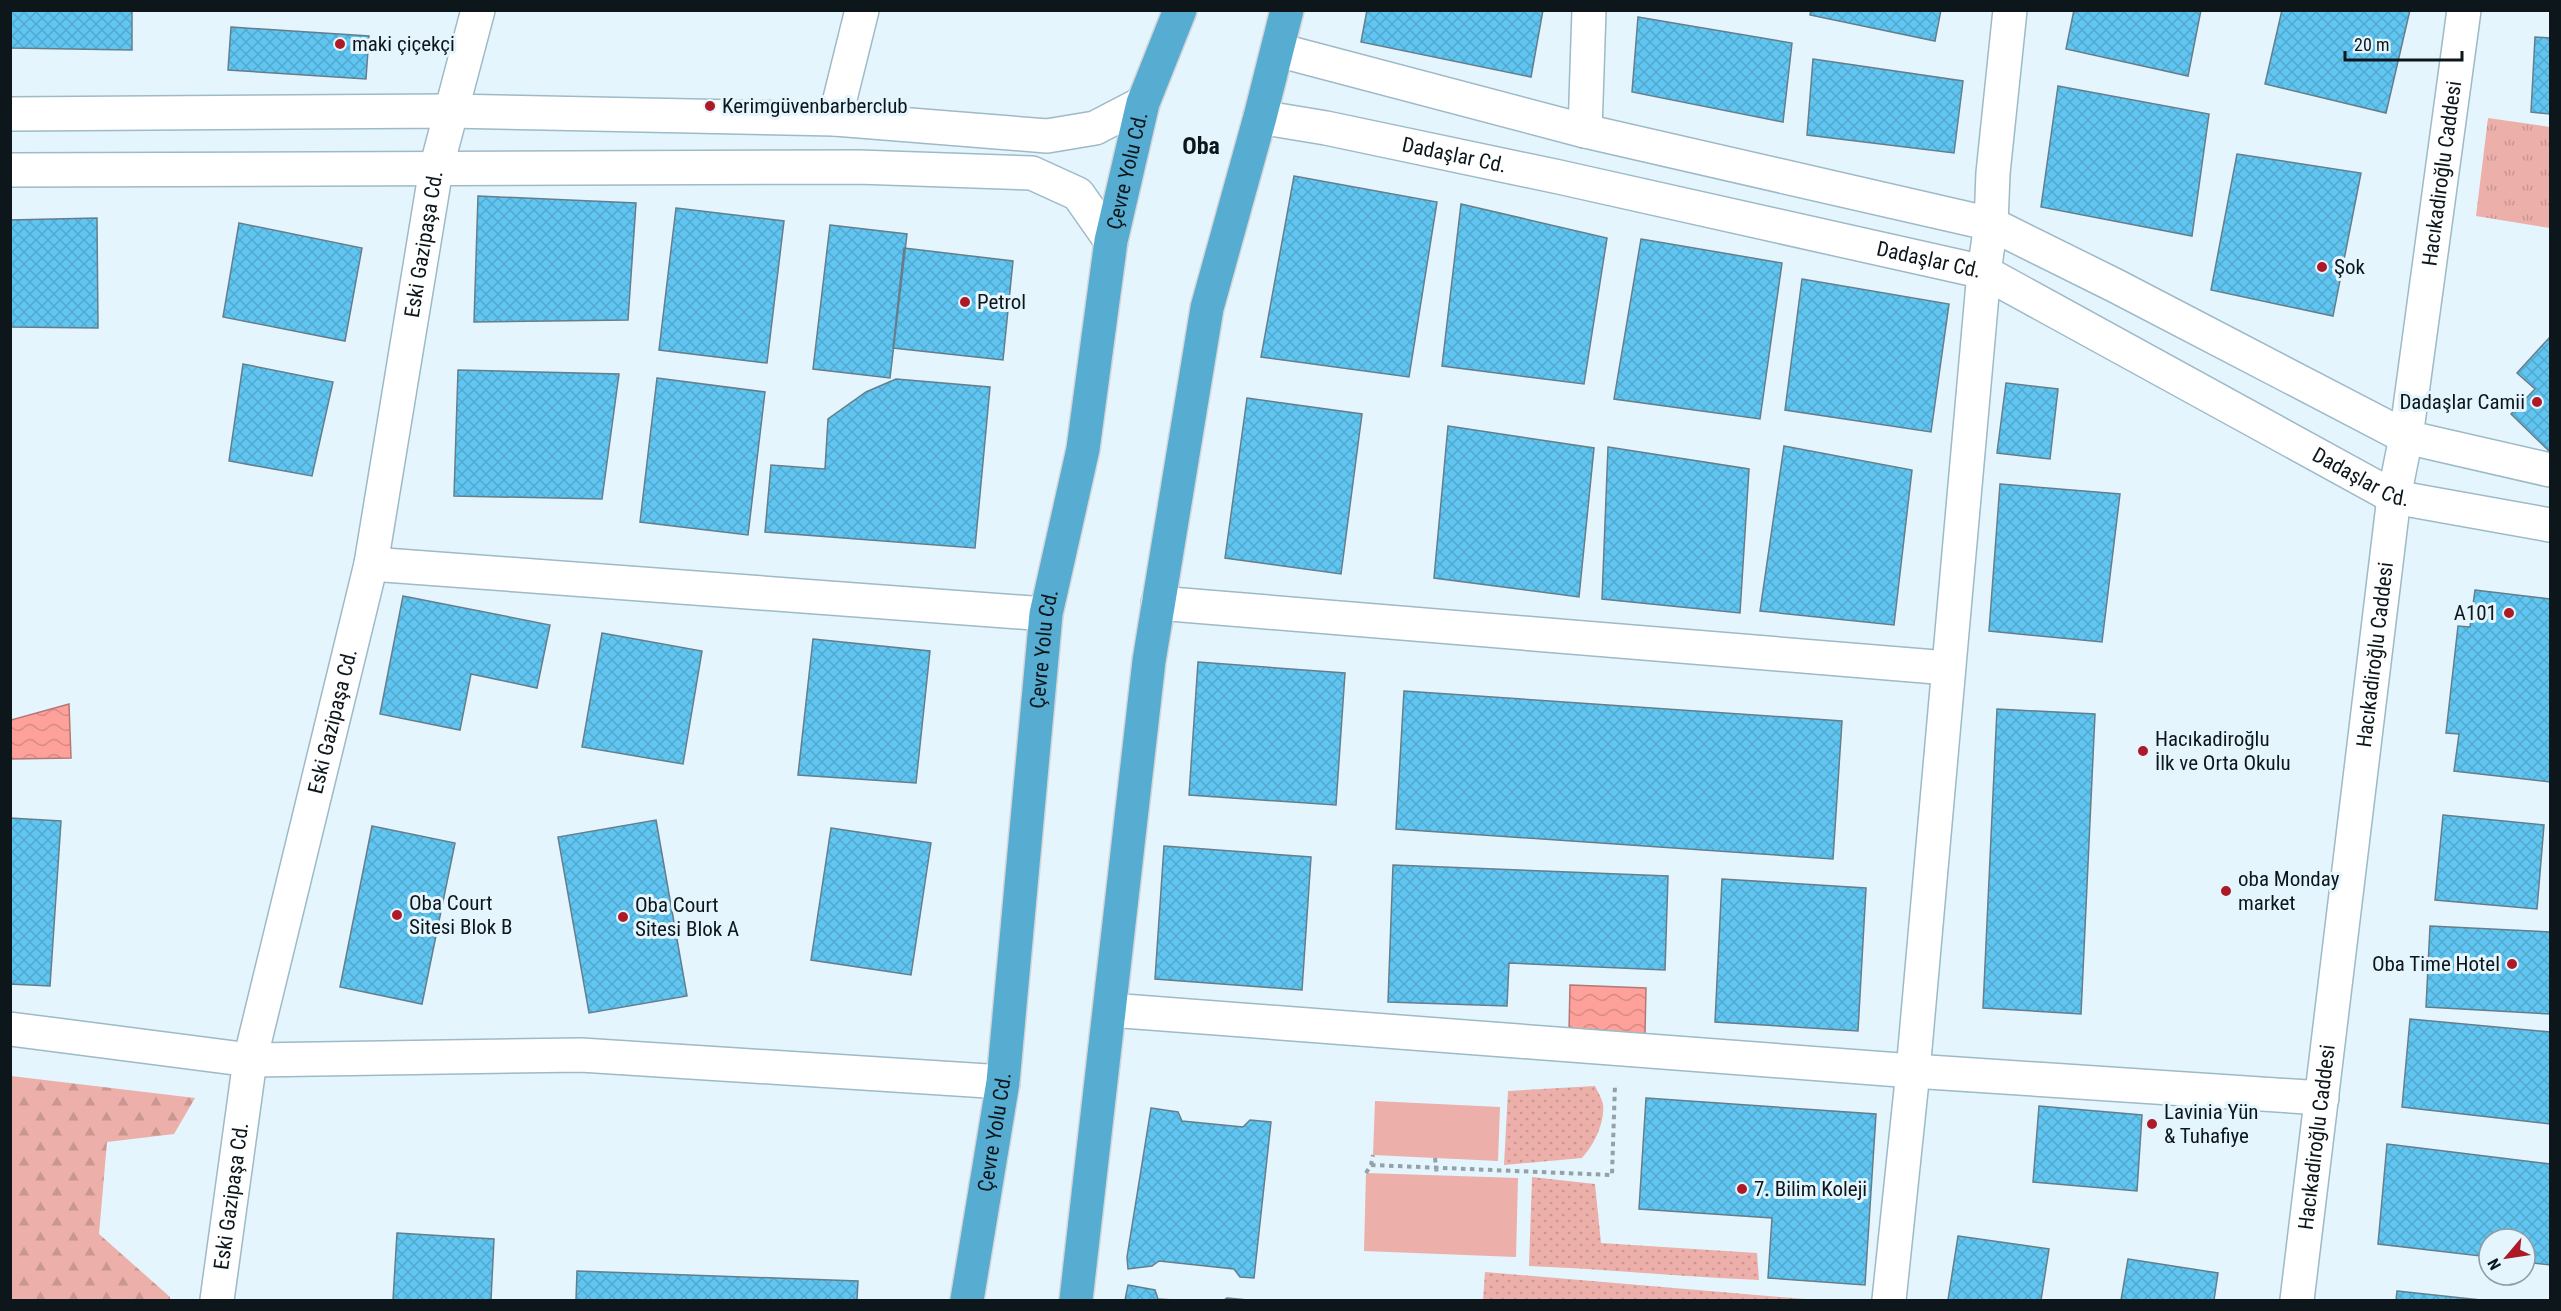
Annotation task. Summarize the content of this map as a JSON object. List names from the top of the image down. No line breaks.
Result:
{"streets":{"highway":["Çevre Yolu Cd."],"street":["Dadaşlar Cd.","Hacıkadiroğlu Caddesi","Eski Gazipaşa Cd."]},"crossings":[["Dadaşlar Cd.","Hacıkadiroğlu Caddesi"]],"districts":["Oba"],"places":["maki çiçekçi","Kerimgüvenbarberclub","Şok","Petrol","Dadaşlar Camii","A101","Hacıkadiroğlu İlk ve Orta Okulu","oba Monday market","Oba Court Sitesi Blok B","Oba Court Sitesi Blok A","Oba Time Hotel","Lavinia Yün & Tuhafiye","7. Bilim Koleji"],"scale_bar":"20 m","north":"bottom left"}
